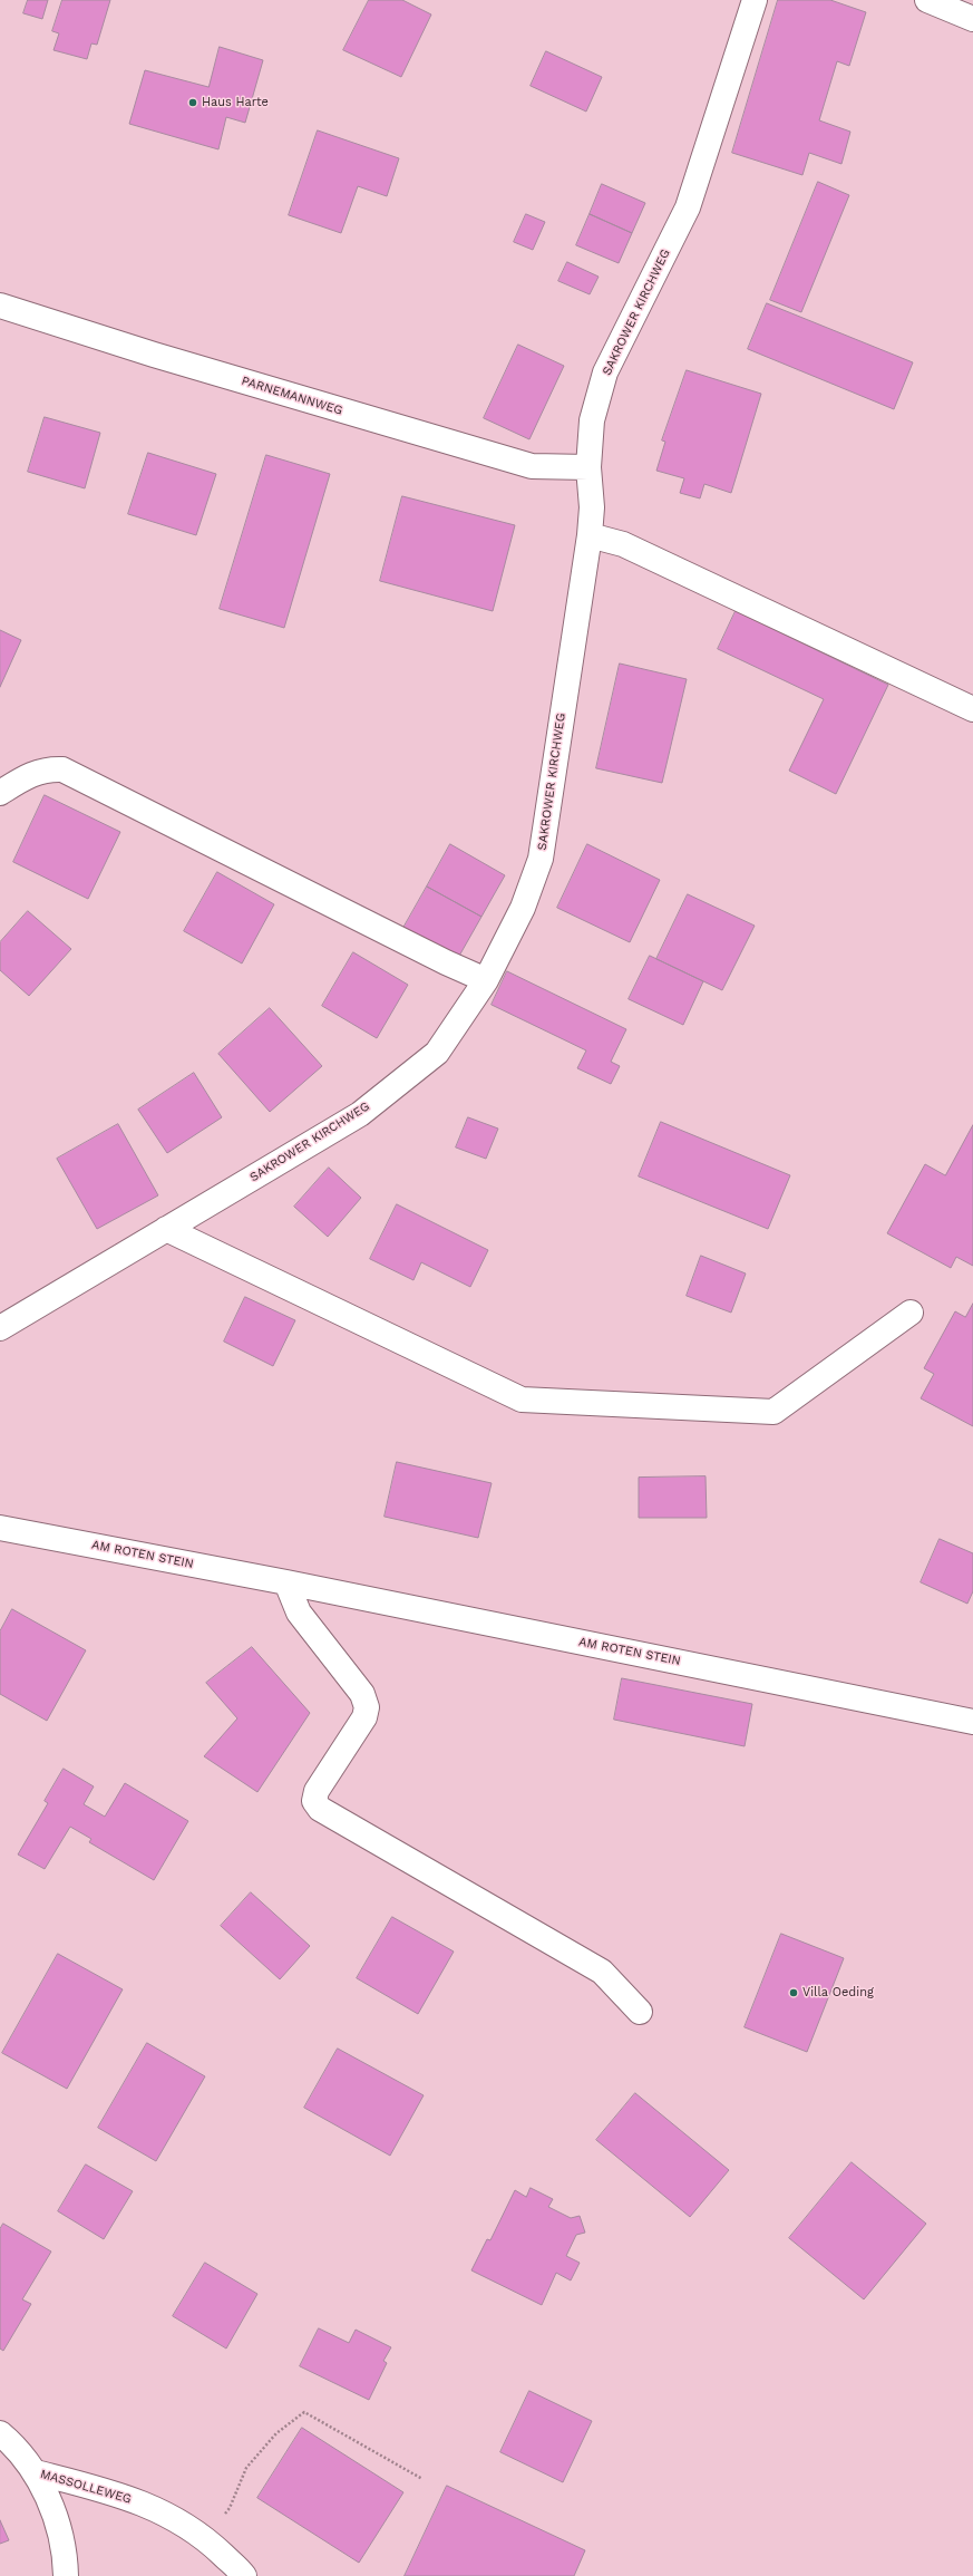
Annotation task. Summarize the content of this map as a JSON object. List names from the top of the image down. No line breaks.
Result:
{"streets":{"street":["SAKROWER KIRCHWEG","PARNEMANNWEG","AM ROTEN STEIN","MASSOLLEWEG"]},"crossings":[["SAKROWER KIRCHWEG","PARNEMANNWEG"]],"places":["Haus Harte","Villa Oeding"]}
